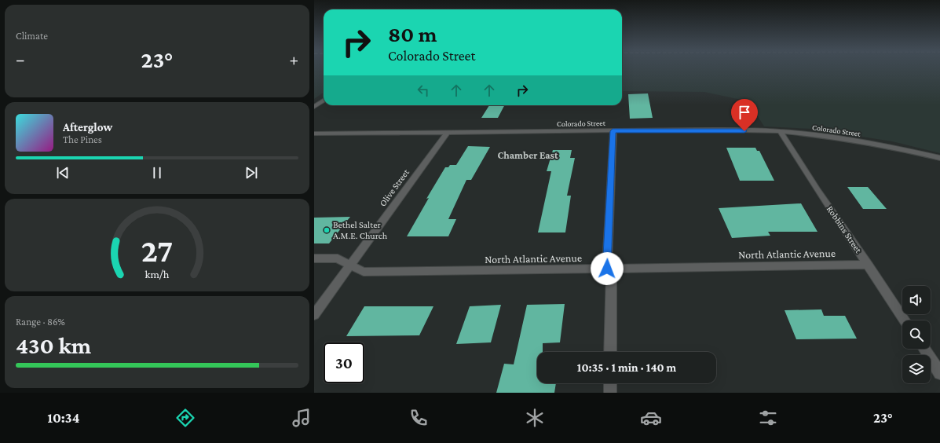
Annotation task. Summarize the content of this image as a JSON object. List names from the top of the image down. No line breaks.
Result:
{"streets":{"street":["Colorado Street","Olive Street","Robbins Street","North Atlantic Avenue"]},"crossings":[["Colorado Street","Olive Street"],["Colorado Street","Robbins Street"],["Olive Street","North Atlantic Avenue"],["Robbins Street","North Atlantic Avenue"]],"districts":["Chamber East"],"places":["Bethel Salter A.M.E. Church"],"page":{"tile":["Climate",["Range · 86%","430 km"]],"turn":["80 m","Colorado Street"],"heat":["−","23°","+"],"song":["Afterglow","The Pines"],"limit":"30","trip":"10:35 · 1 min · 140 m","tabs":["10:34","23°"],"gauge":["27","km/h"]}}
